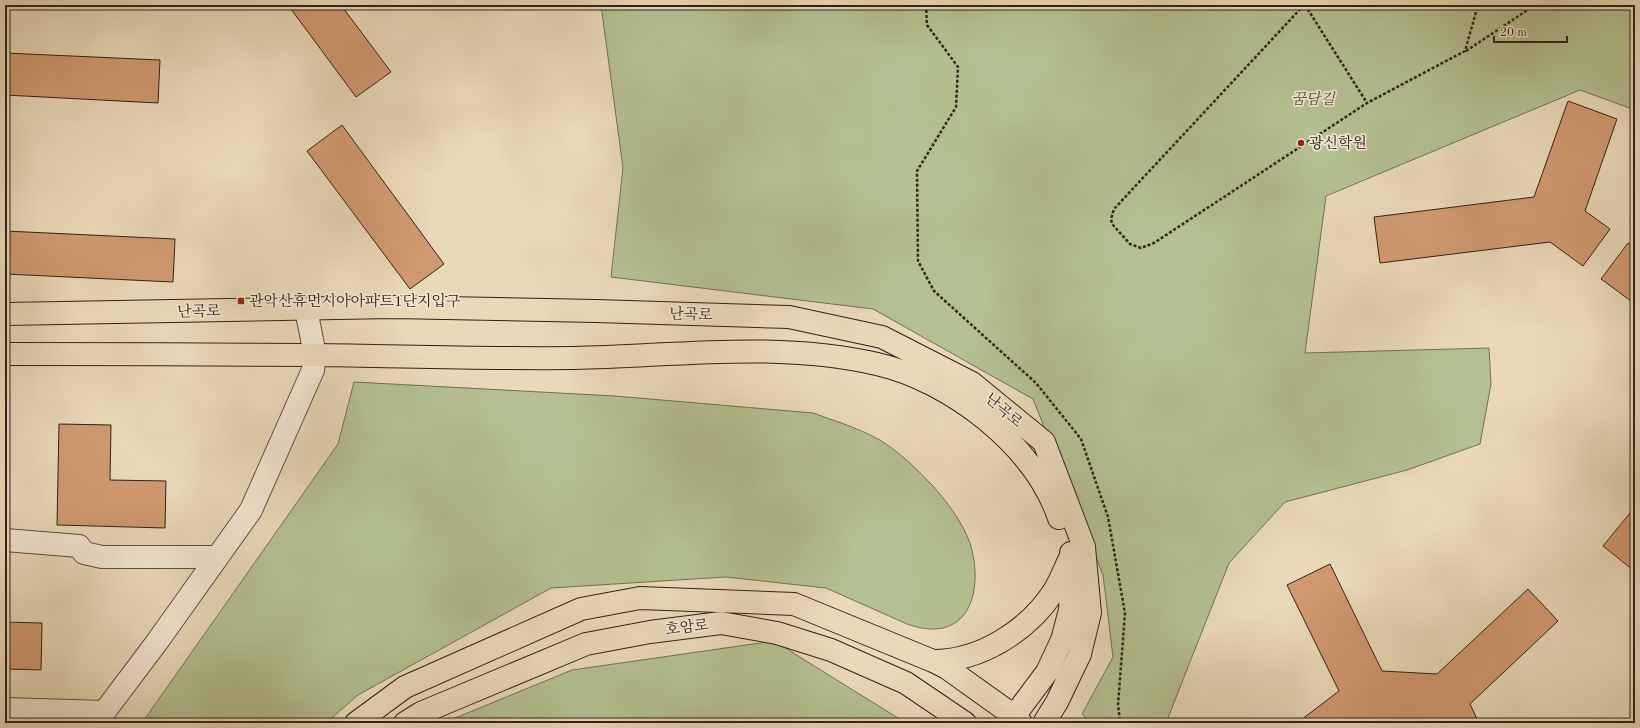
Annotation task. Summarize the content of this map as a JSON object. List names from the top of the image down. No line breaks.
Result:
{"streets":{"main road":["난곡로","호암로"]},"parks":["꿈담길"],"places":{"other":["광신학원"],"transit":["관악산휴먼시아아파트1단지입구"]},"scale_bar":"20 m"}
